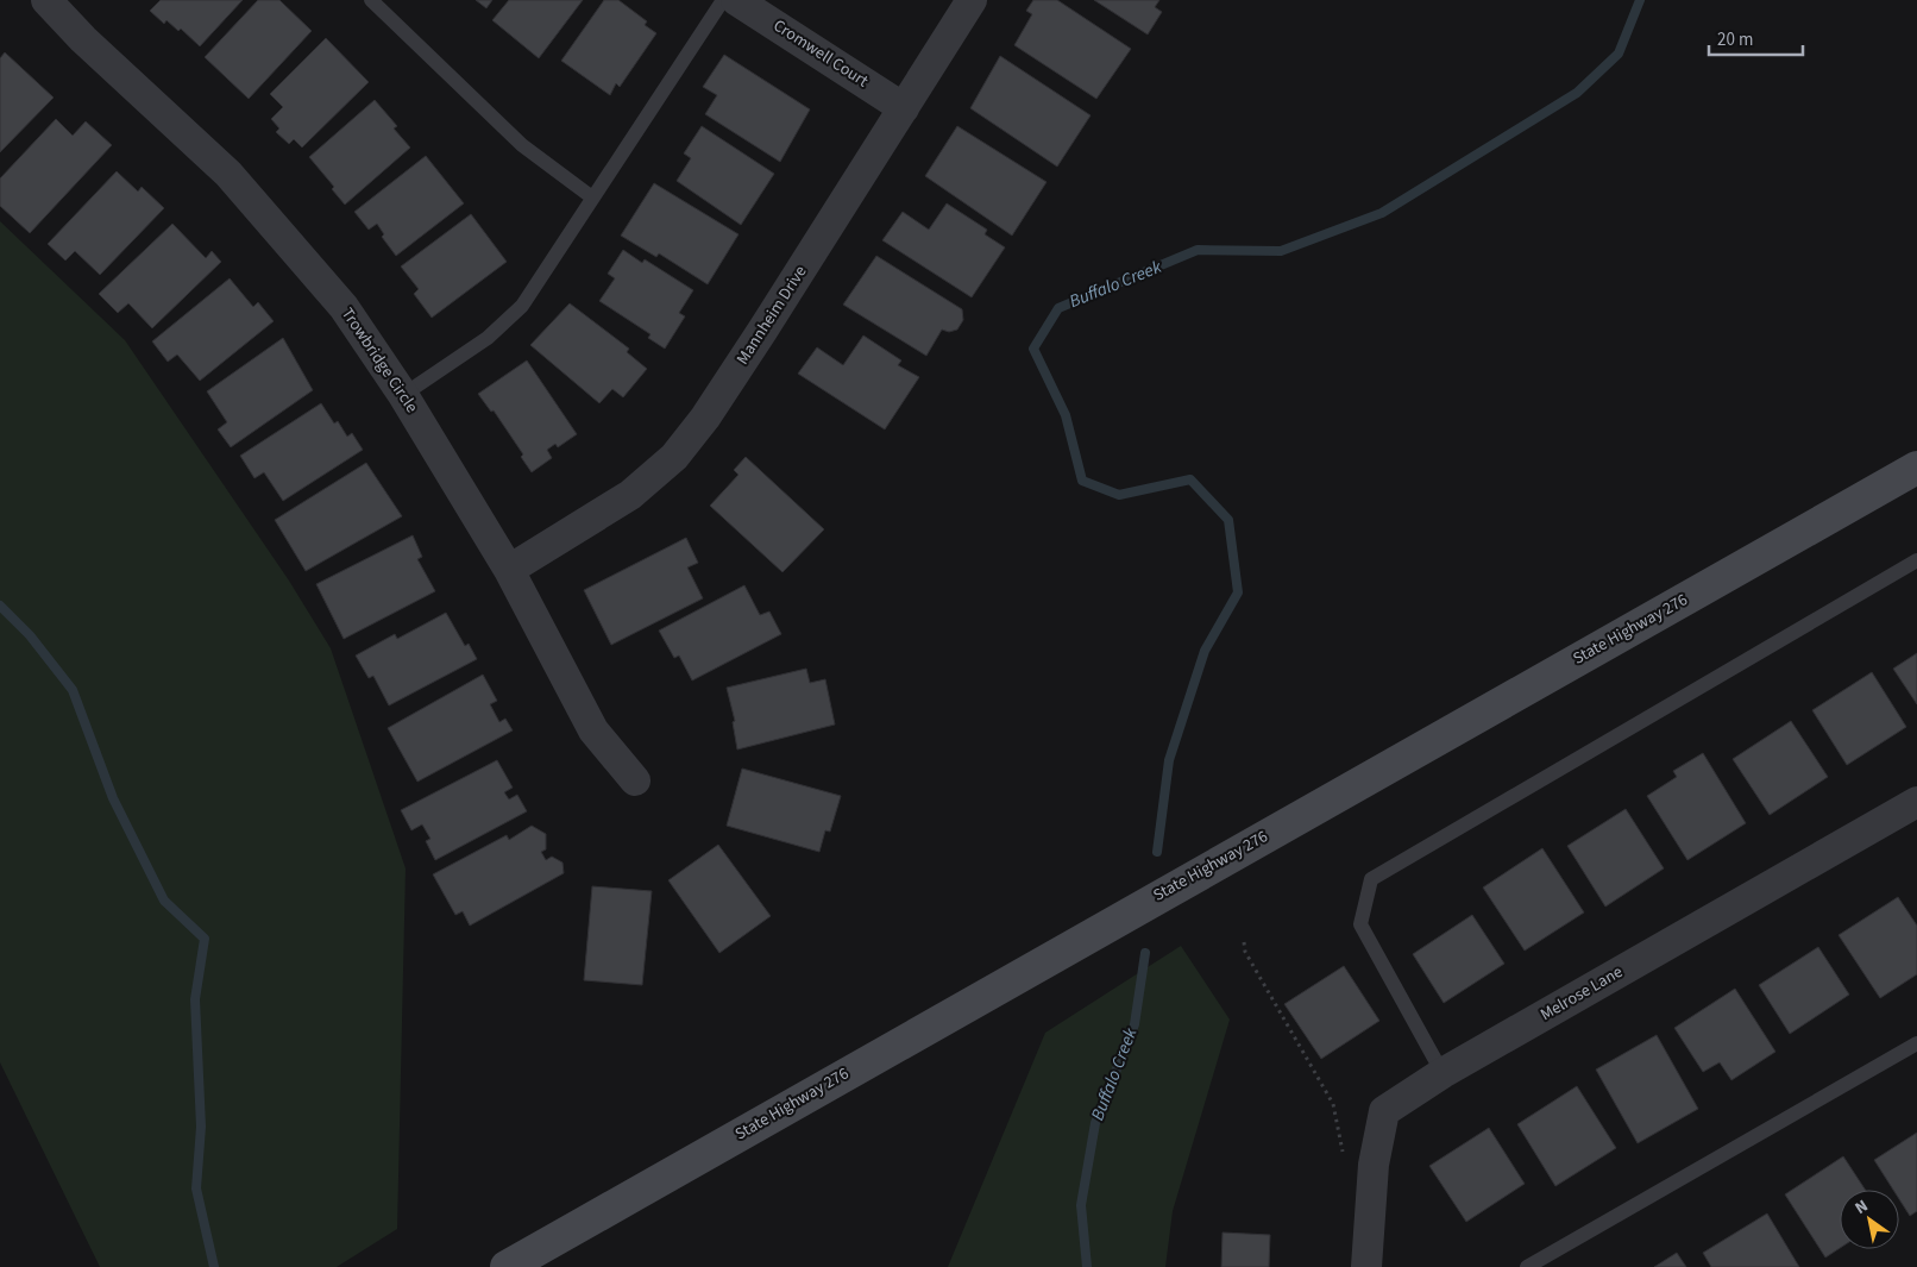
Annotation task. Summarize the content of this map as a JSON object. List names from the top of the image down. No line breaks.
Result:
{"streets":{"street":["Cromwell Court","Mannheim Drive","Trowbridge Circle","State Highway 276","Melrose Lane"]},"crossings":[["Cromwell Court","Mannheim Drive"],["Mannheim Drive","Trowbridge Circle"]],"water":["Buffalo Creek"],"scale_bar":"20 m","north":"top left"}
